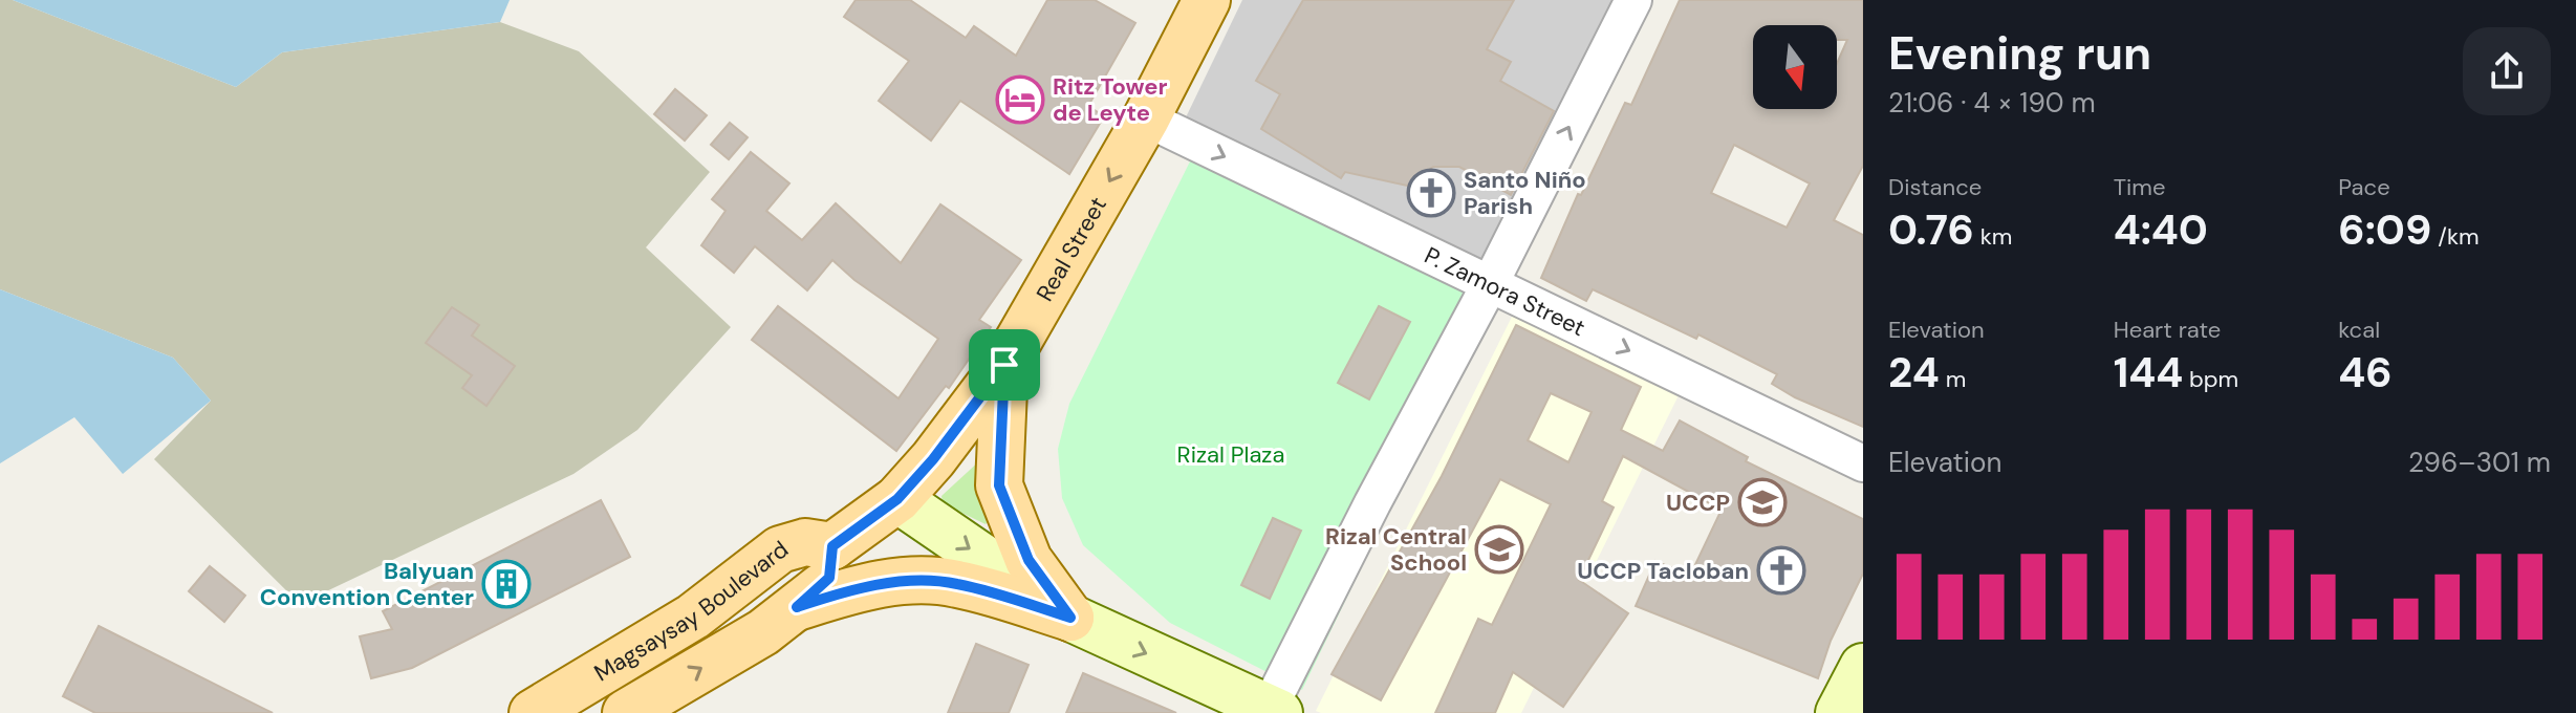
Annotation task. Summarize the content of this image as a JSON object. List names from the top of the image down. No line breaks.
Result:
{"streets":{"main road":["Real Street","Magsaysay Boulevard"],"street":["P. Zamora Street"]},"crossings":[["Real Street","P. Zamora Street"],["Real Street","Magsaysay Boulevard"]],"one_way":["Real Street","P. Zamora Street"],"parks":["Rizal Plaza"],"places":{"hotel":["Ritz Tower de Leyte"],"church":["Santo Niño Parish","UCCP Tacloban"],"school or university":["UCCP","Rizal Central School"],"building":["Balyuan Convention Center"]},"north":"bottom","page":{"heading":["Evening run","21:06 · 4 × 190 m"],"stats":[["Distance","0.76 km"],["Time","4:40"],["Pace","6:09 /km"],["Elevation","24 m"],["Heart rate","144 bpm"],["kcal","46"]],"chart":["Elevation","296–301 m"]}}
